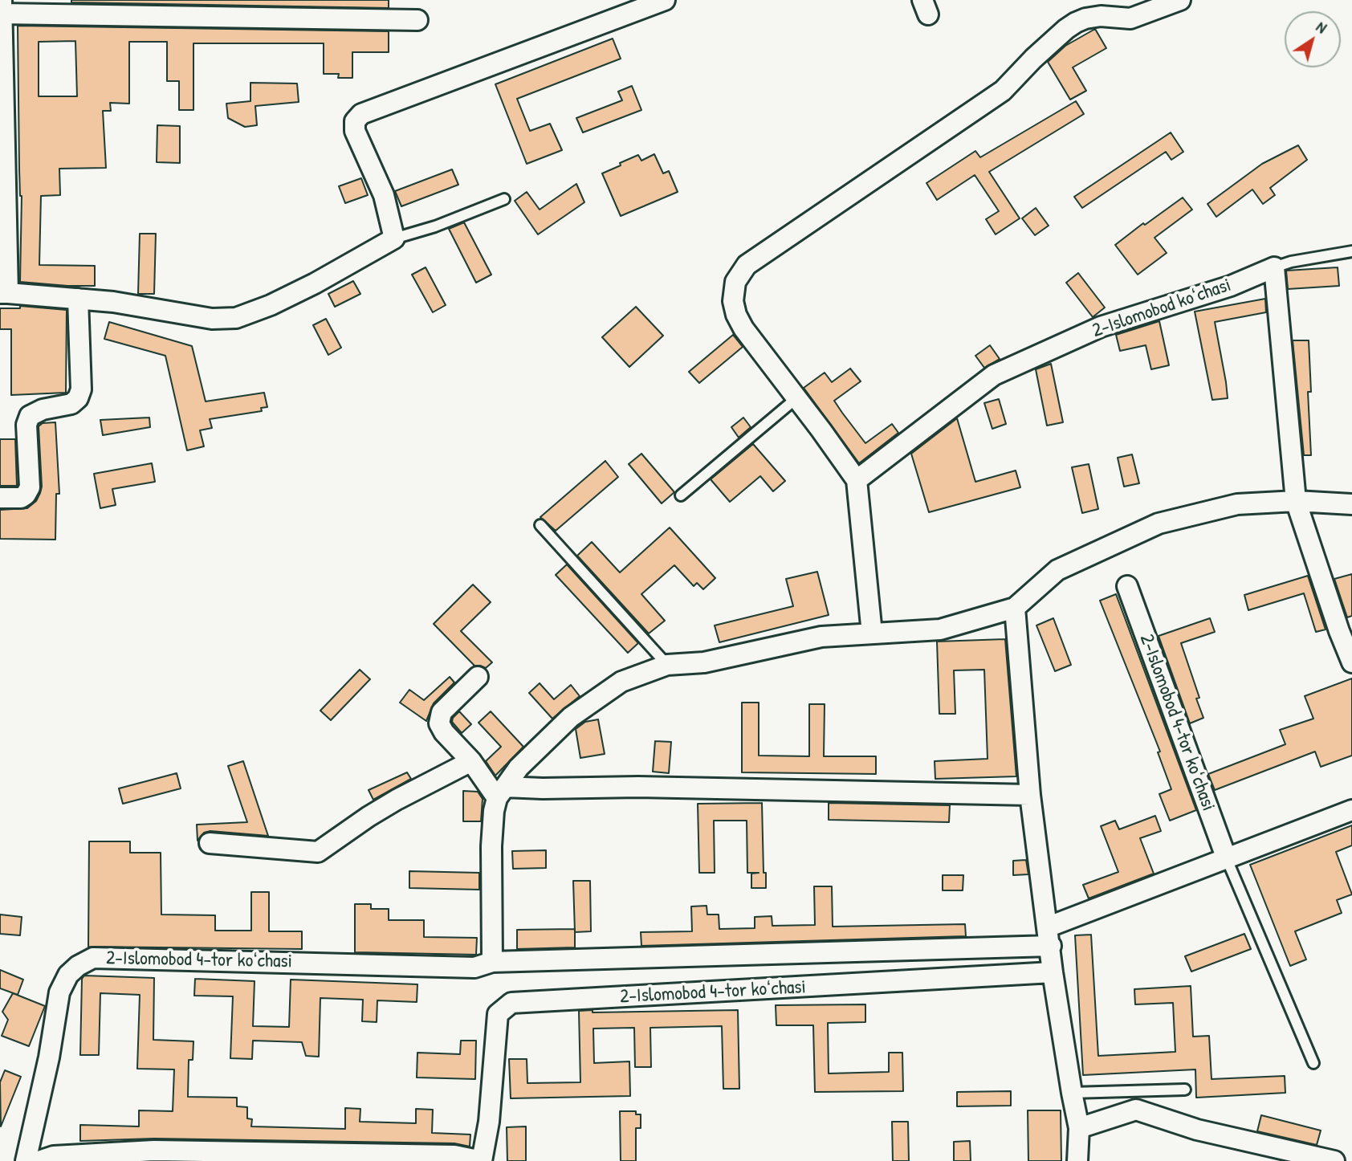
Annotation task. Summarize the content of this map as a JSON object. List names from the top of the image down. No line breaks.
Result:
{"streets":{"street":["2-Islomobod koʻchasi","2-Islomobod 4-tor koʻchasi"]},"north":"top right"}
